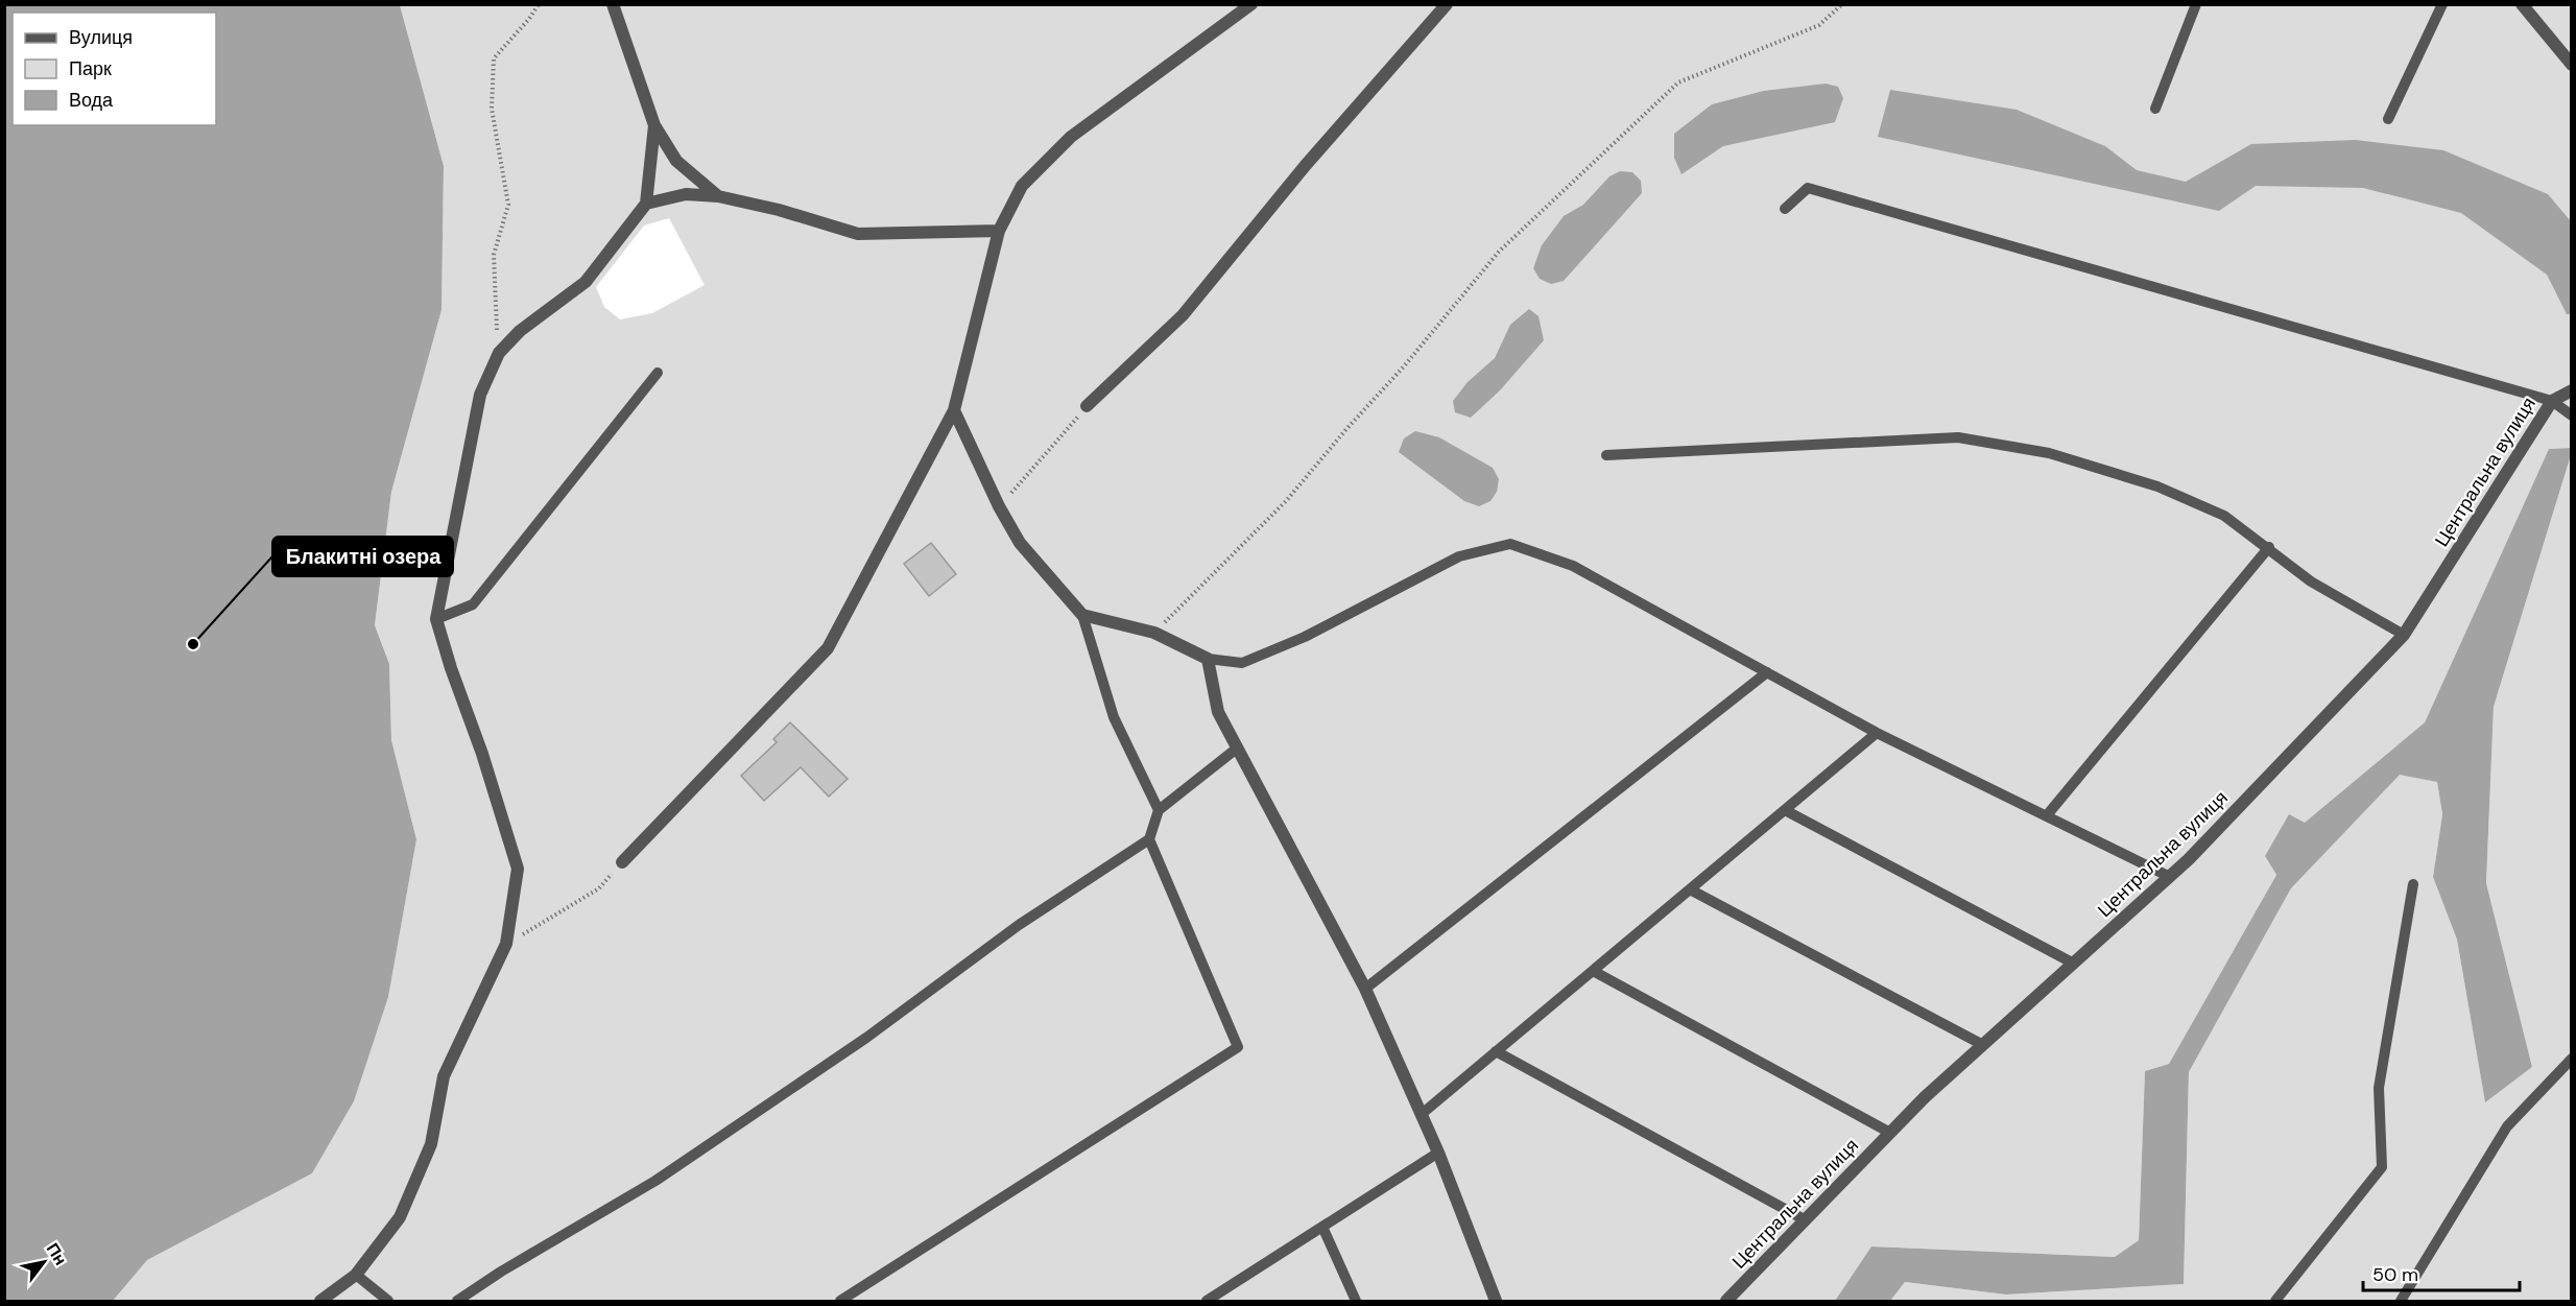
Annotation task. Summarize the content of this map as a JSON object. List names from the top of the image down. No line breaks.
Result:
{"streets":{"street":["Центральна вулиця"]},"places":["Блакитні озера"],"legend":["Вулиця","Парк","Вода"],"scale_bar":"50 m","north":"top right"}
